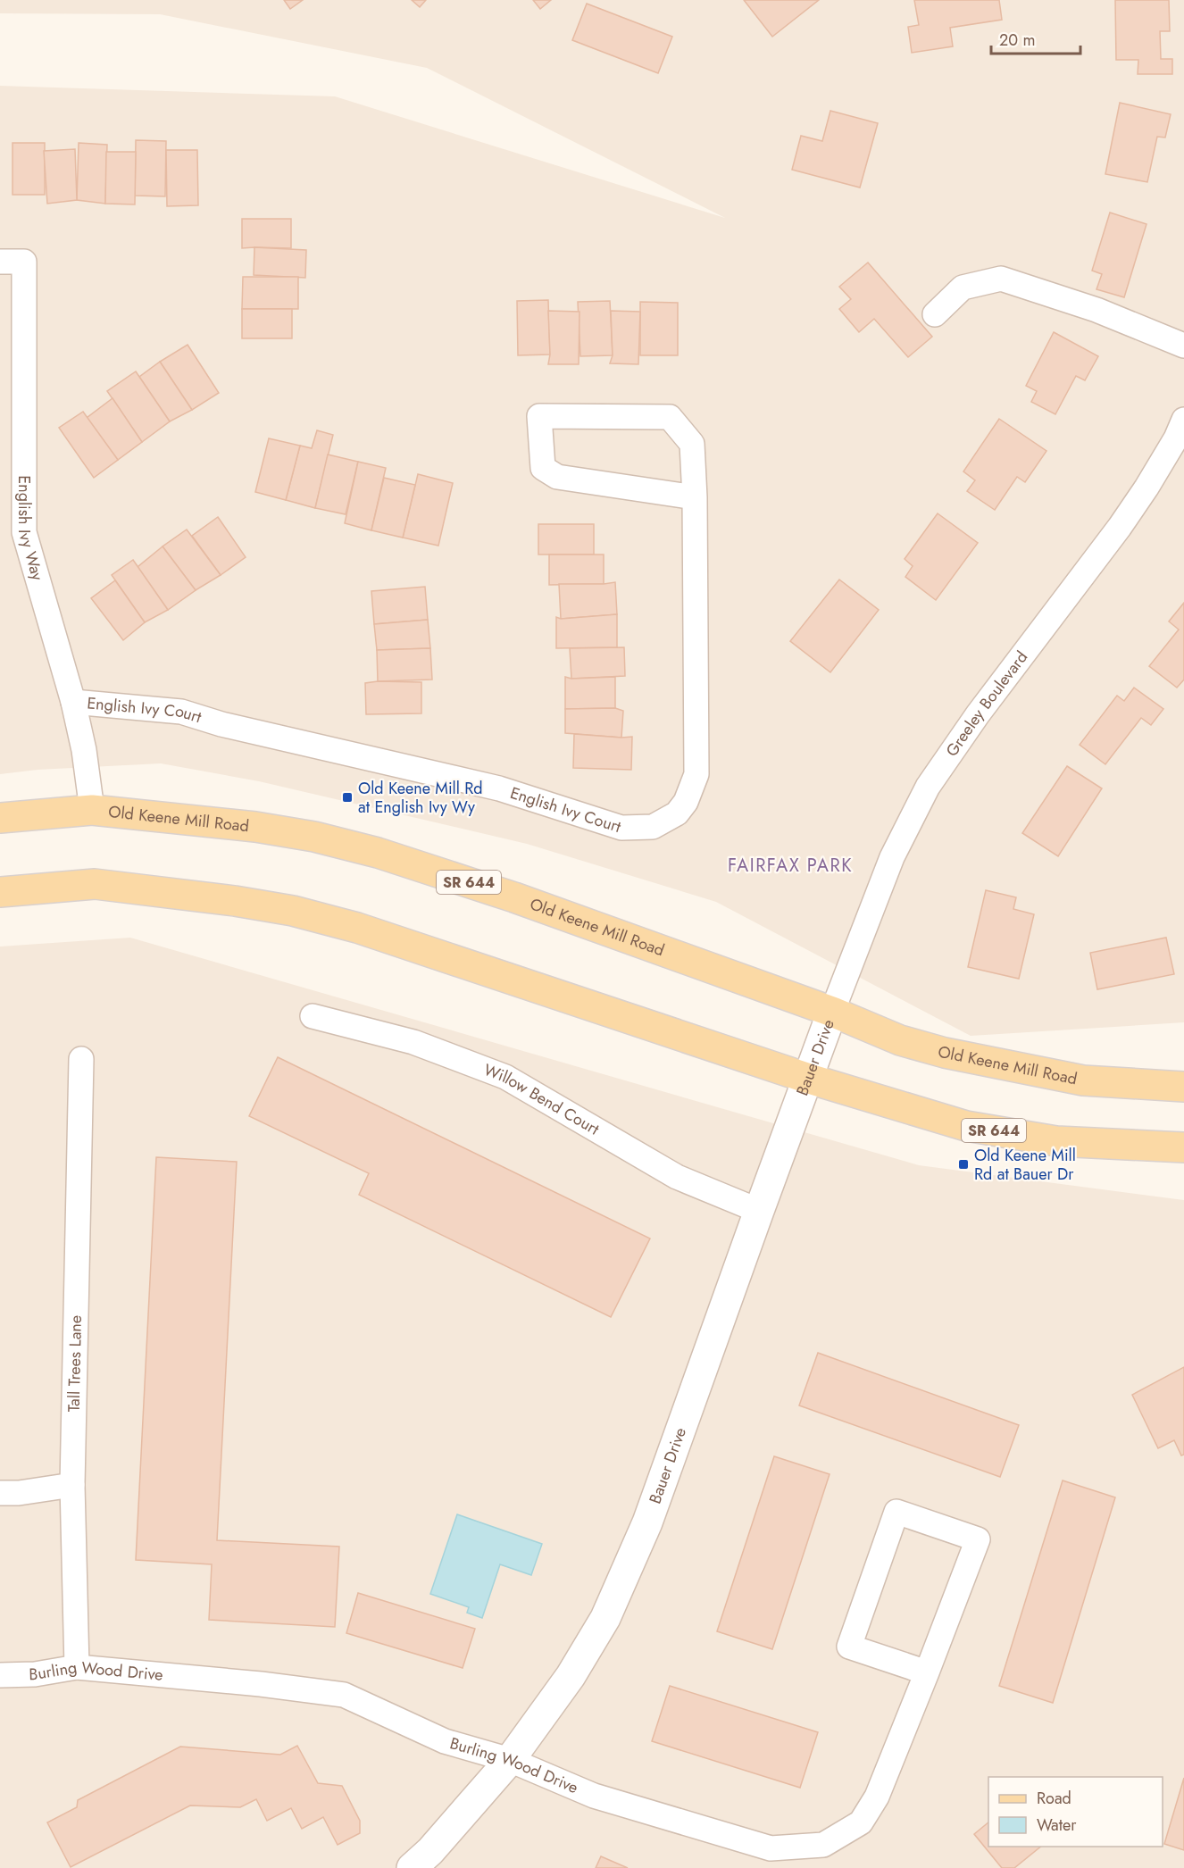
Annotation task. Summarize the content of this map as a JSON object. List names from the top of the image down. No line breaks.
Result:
{"streets":{"main road":["Old Keene Mill Road","SR 644"],"street":["English Ivy Way","Greeley Boulevard","English Ivy Court","Bauer Drive","Willow Bend Court","Tall Trees Lane","Burling Wood Drive"]},"crossings":[["English Ivy Way","English Ivy Court"],["English Ivy Way","Old Keene Mill Road"],["Greeley Boulevard","Old Keene Mill Road"],["Greeley Boulevard","Bauer Drive"],["Old Keene Mill Road","Bauer Drive"],["SR 644","Bauer Drive"],["Bauer Drive","Willow Bend Court"],["Bauer Drive","Burling Wood Drive"],["Tall Trees Lane","Burling Wood Drive"]],"districts":["FAIRFAX PARK"],"places":{"transit":["Old Keene Mill Rd at English Ivy Wy","Old Keene Mill Rd at Bauer Dr"]},"legend":["Road","Water"],"scale_bar":"20 m"}
